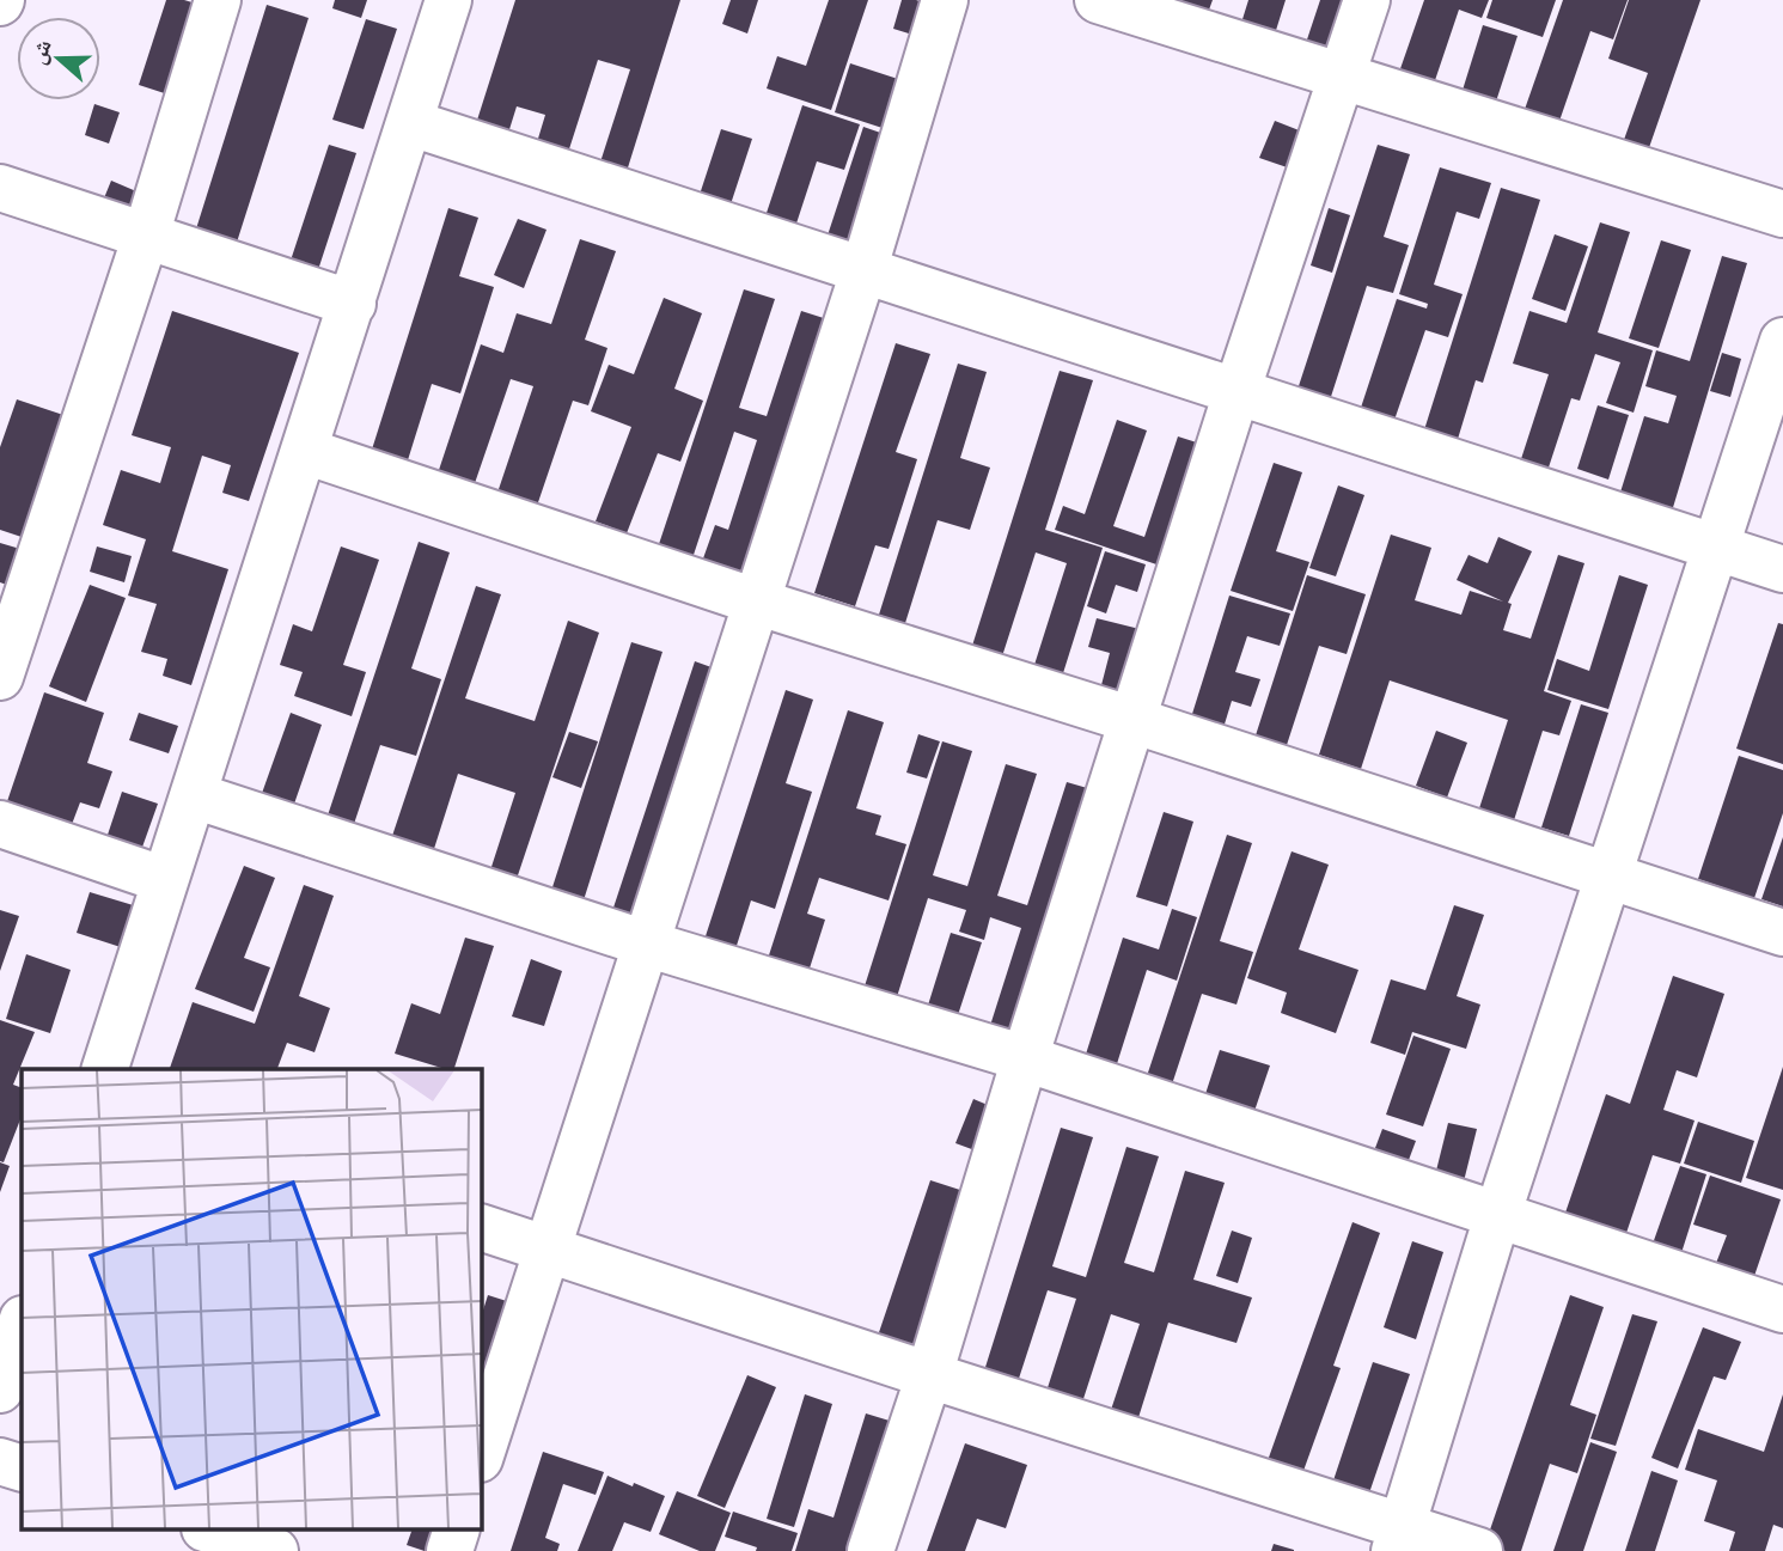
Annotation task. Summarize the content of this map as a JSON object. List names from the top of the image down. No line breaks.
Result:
{"north":"left"}
